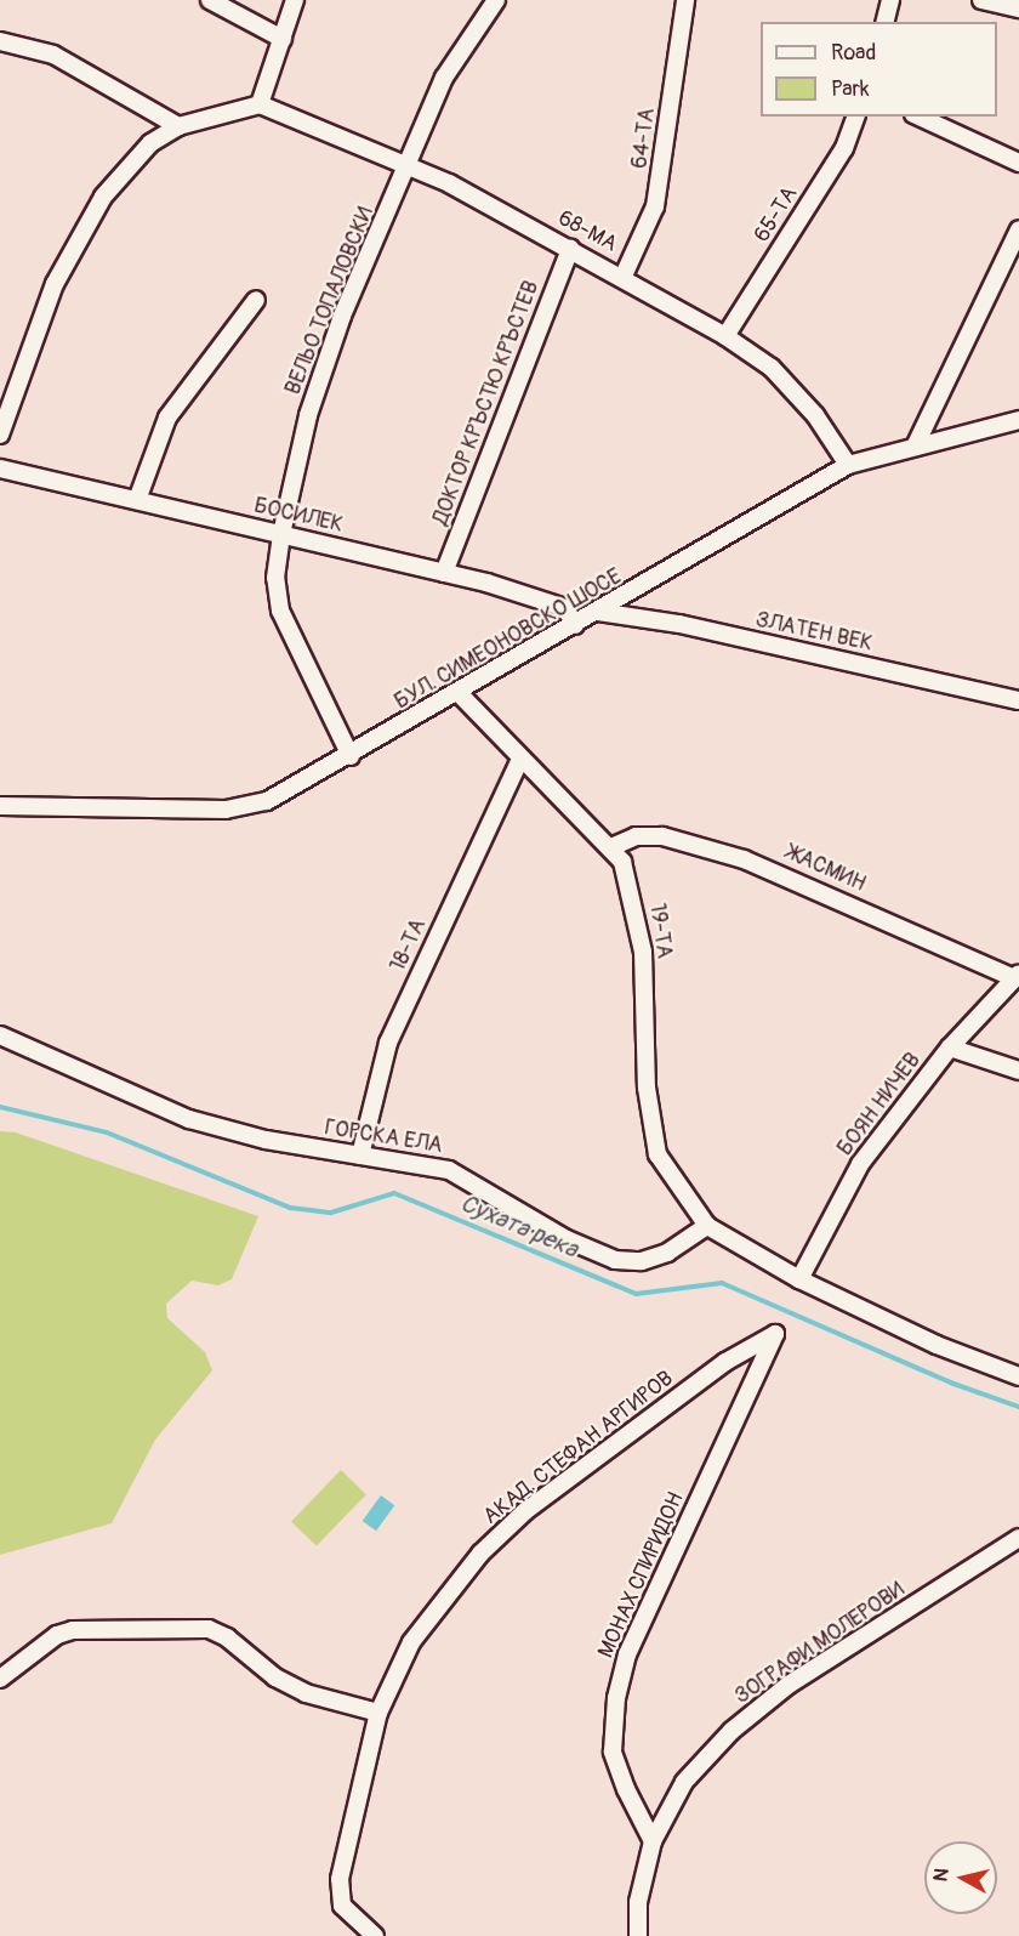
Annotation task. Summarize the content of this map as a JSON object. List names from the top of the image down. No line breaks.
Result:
{"streets":{"street":["64-ТА","65-ТА","68-МА","ВЕЛЬО ТОПАЛОВСКИ","ДОКТОР КРЪСТЮ КРЪСТЕВ","БОСИЛЕК","ЗЛАТЕН ВЕК","БУЛ. СИМЕОНОВСКО ШОСЕ","ЖАСМИН","19-ТА","18-ТА","БОЯН НИЧЕВ","ГОРСКА ЕЛА","АКАД. СТЕФАН АРГИРОВ","МОНАХ СПИРИДОН","ЗОГРАФИ МОЛЕРОВИ"]},"crossings":[["64-ТА","68-МА"],["65-ТА","68-МА"],["68-МА","ВЕЛЬО ТОПАЛОВСКИ"],["68-МА","ДОКТОР КРЪСТЮ КРЪСТЕВ"],["68-МА","БУЛ. СИМЕОНОВСКО ШОСЕ"],["ВЕЛЬО ТОПАЛОВСКИ","БОСИЛЕК"],["ВЕЛЬО ТОПАЛОВСКИ","БУЛ. СИМЕОНОВСКО ШОСЕ"],["ДОКТОР КРЪСТЮ КРЪСТЕВ","БОСИЛЕК"],["БОСИЛЕК","БУЛ. СИМЕОНОВСКО ШОСЕ"],["ЗЛАТЕН ВЕК","БУЛ. СИМЕОНОВСКО ШОСЕ"],["БУЛ. СИМЕОНОВСКО ШОСЕ","19-ТА"],["ЖАСМИН","19-ТА"],["ЖАСМИН","БОЯН НИЧЕВ"],["19-ТА","18-ТА"],["19-ТА","ГОРСКА ЕЛА"],["18-ТА","ГОРСКА ЕЛА"],["АКАД. СТЕФАН АРГИРОВ","МОНАХ СПИРИДОН"],["МОНАХ СПИРИДОН","ЗОГРАФИ МОЛЕРОВИ"]],"water":["Сухата река"],"legend":["Road","Park"],"north":"left"}
